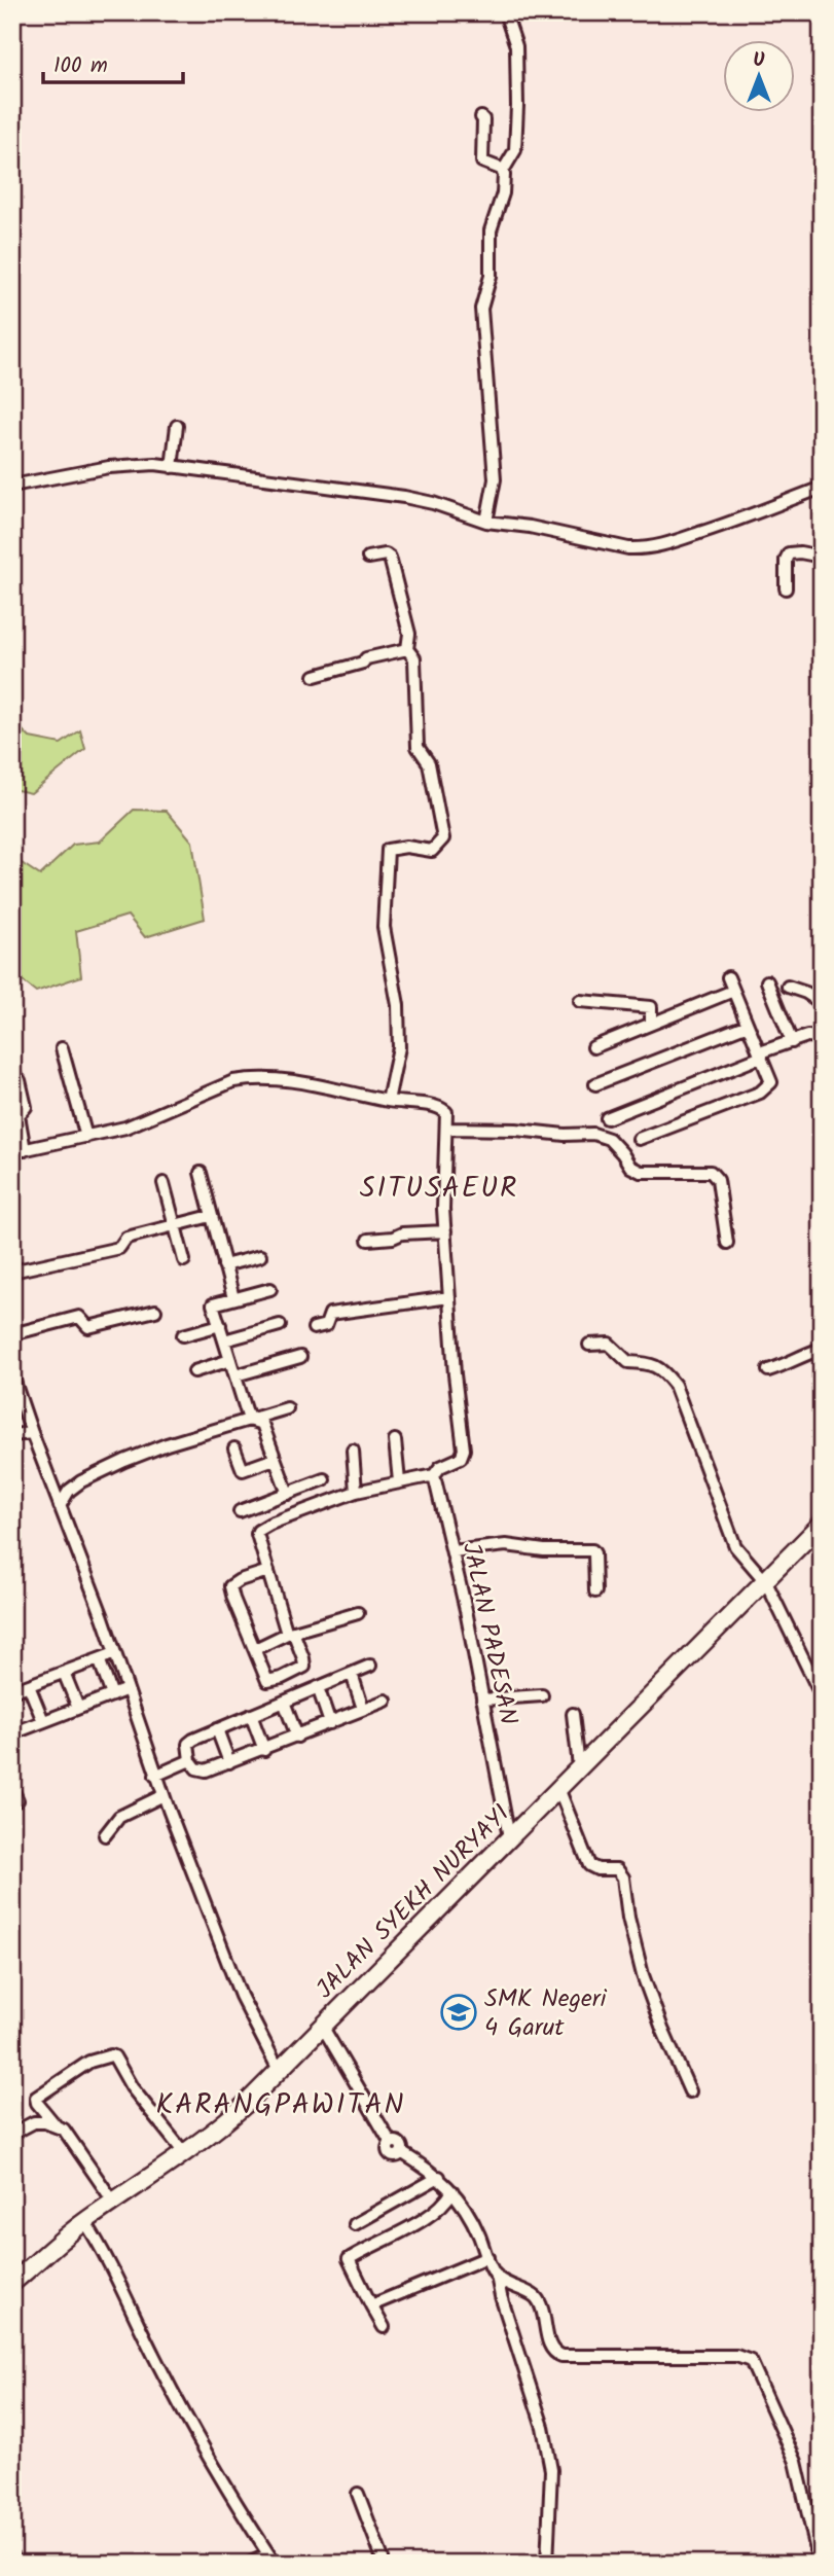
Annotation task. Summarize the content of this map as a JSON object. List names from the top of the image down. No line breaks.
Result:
{"streets":{"main road":["JALAN SYEKH NURYAYI"],"street":["JALAN PADESAN"]},"crossings":[["JALAN PADESAN","JALAN SYEKH NURYAYI"]],"districts":["SITUSAEUR","KARANGPAWITAN"],"places":{"school or university":["SMK Negeri 4 Garut"]},"scale_bar":"100 m","north":"top"}
